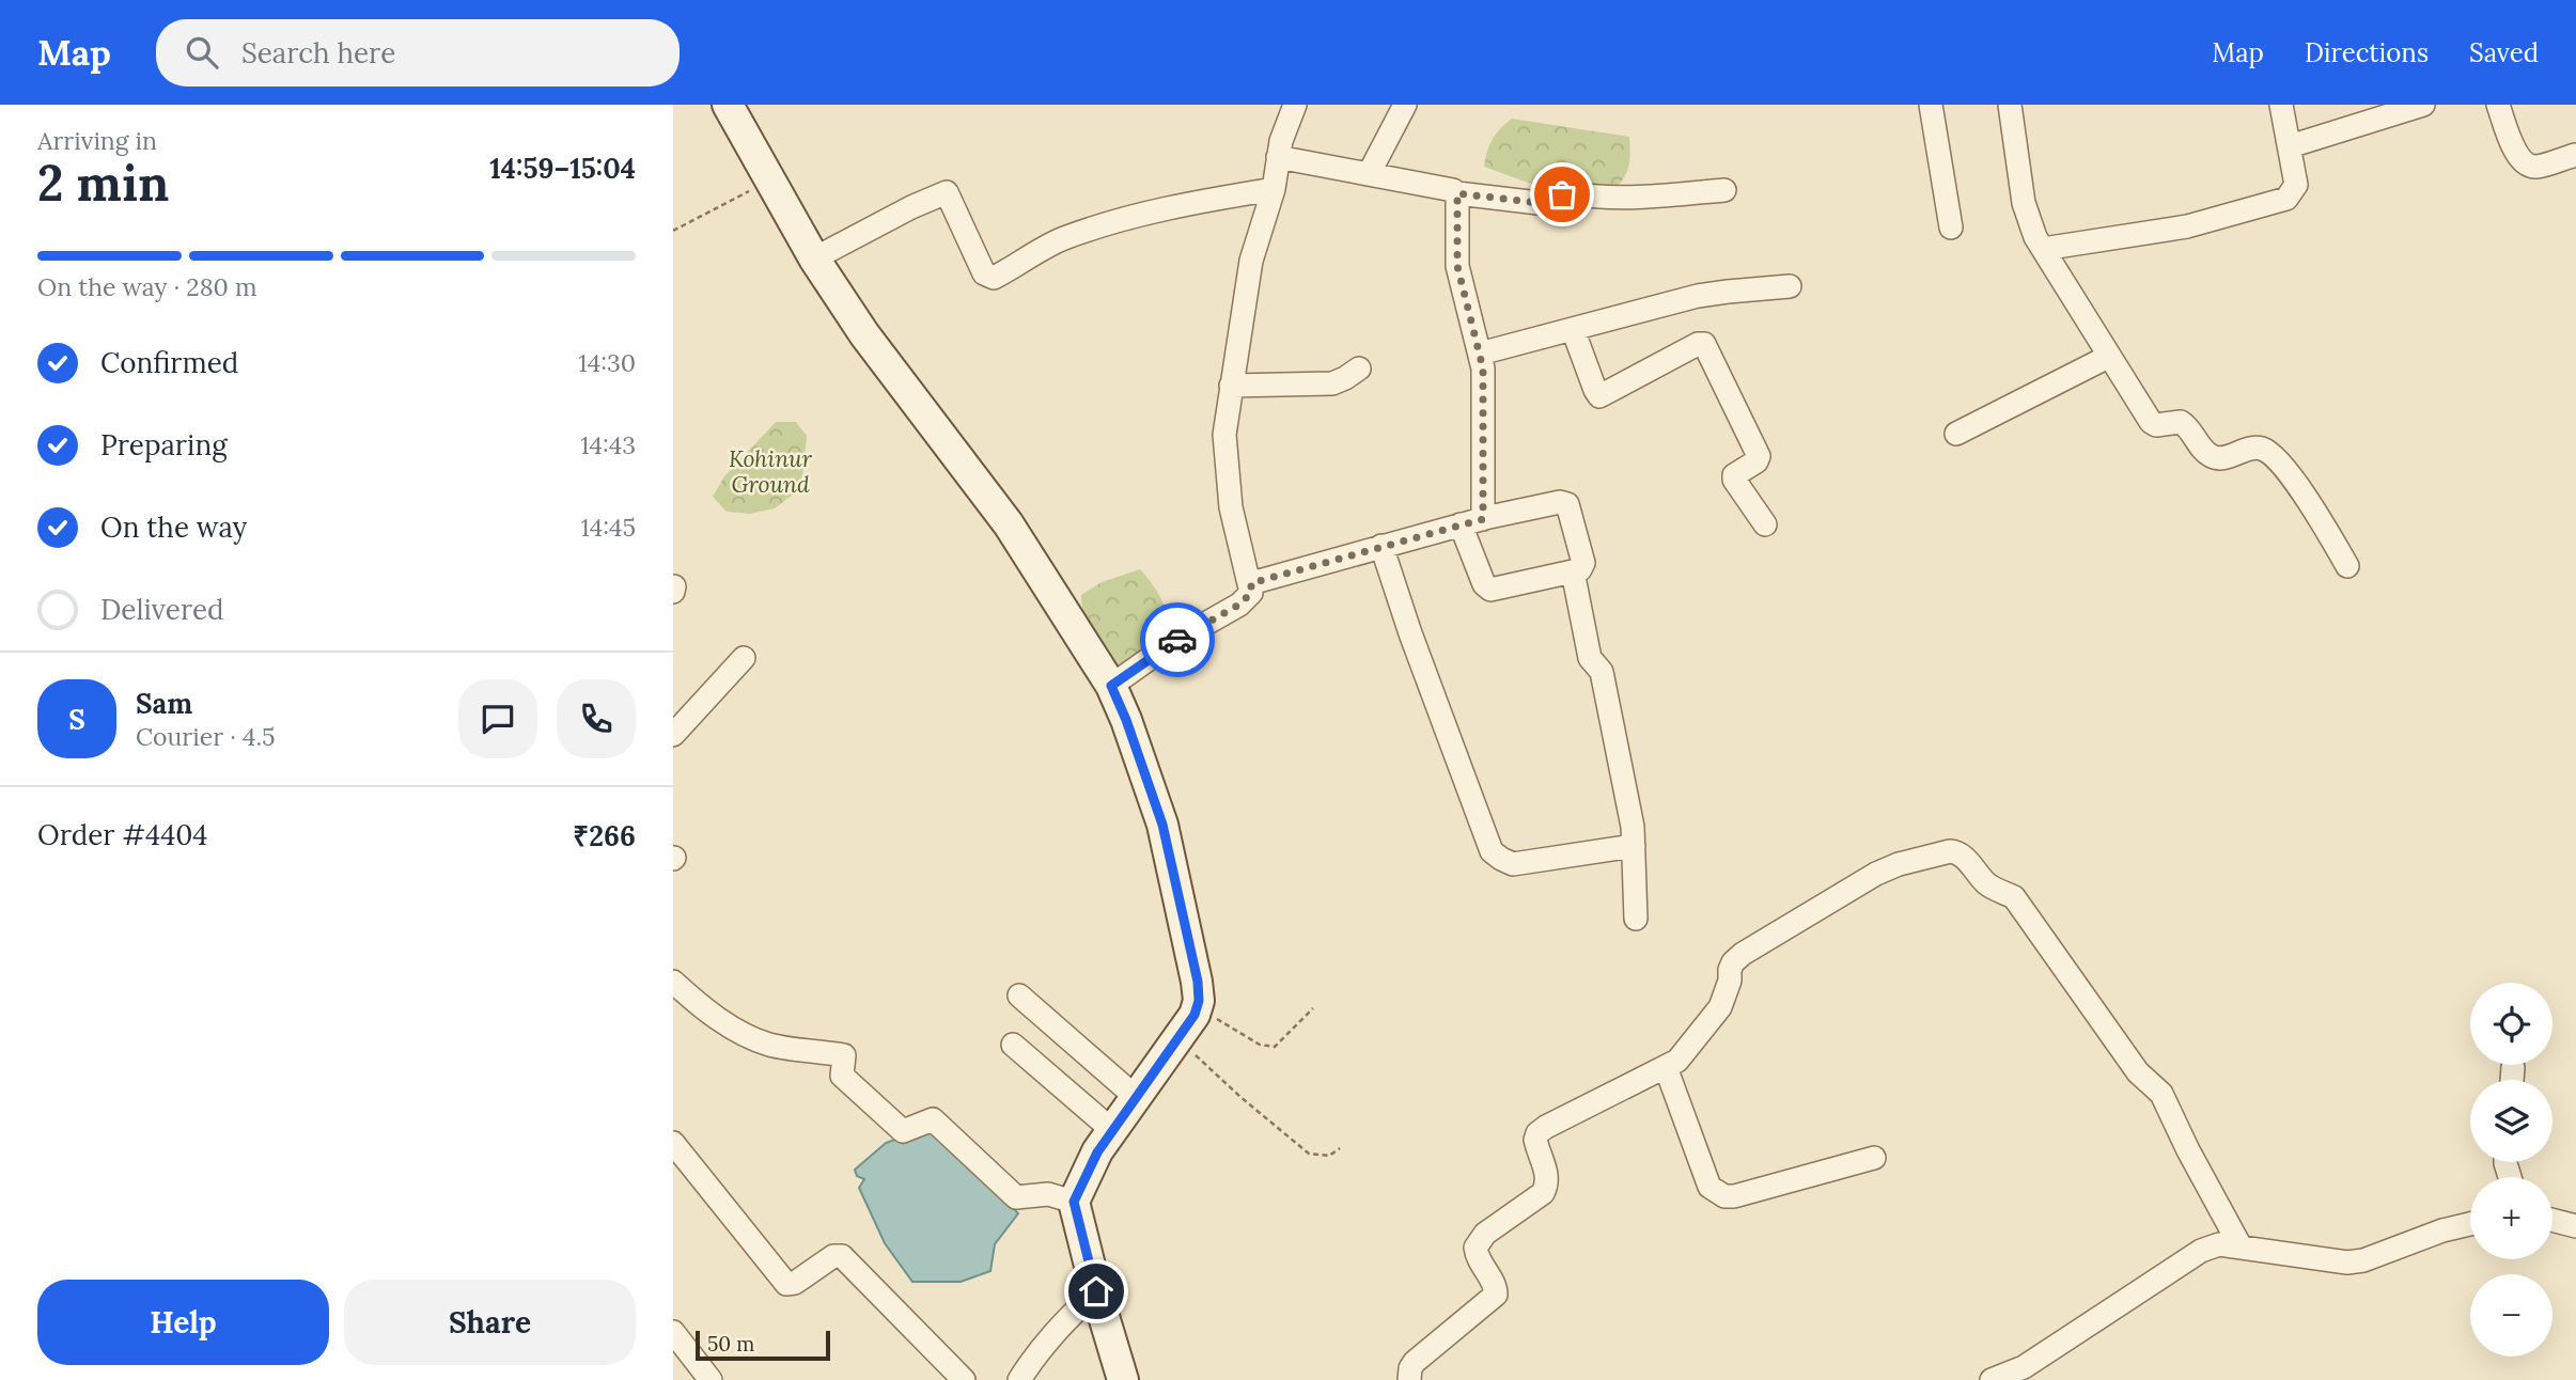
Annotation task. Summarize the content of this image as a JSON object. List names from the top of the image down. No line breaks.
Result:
{"parks":["Kohinur Ground"],"scale_bar":"50 m","page":{"header":"Map","search":"Search here","nav":["Map","Directions","Saved"],"heading":["2 min","Arriving in","14:59–15:04"],"panel":["Sam","Courier · 4.5","Order #4404","₹266"],"bar":"On the way · 280 m","list":[["Confirmed","14:30"],["Preparing","14:43"],["On the way","14:45"],"Delivered"],"round":"S","map_buttons":["+","−"],"buttons":["Help","Share"],"scale":"50 m"}}
